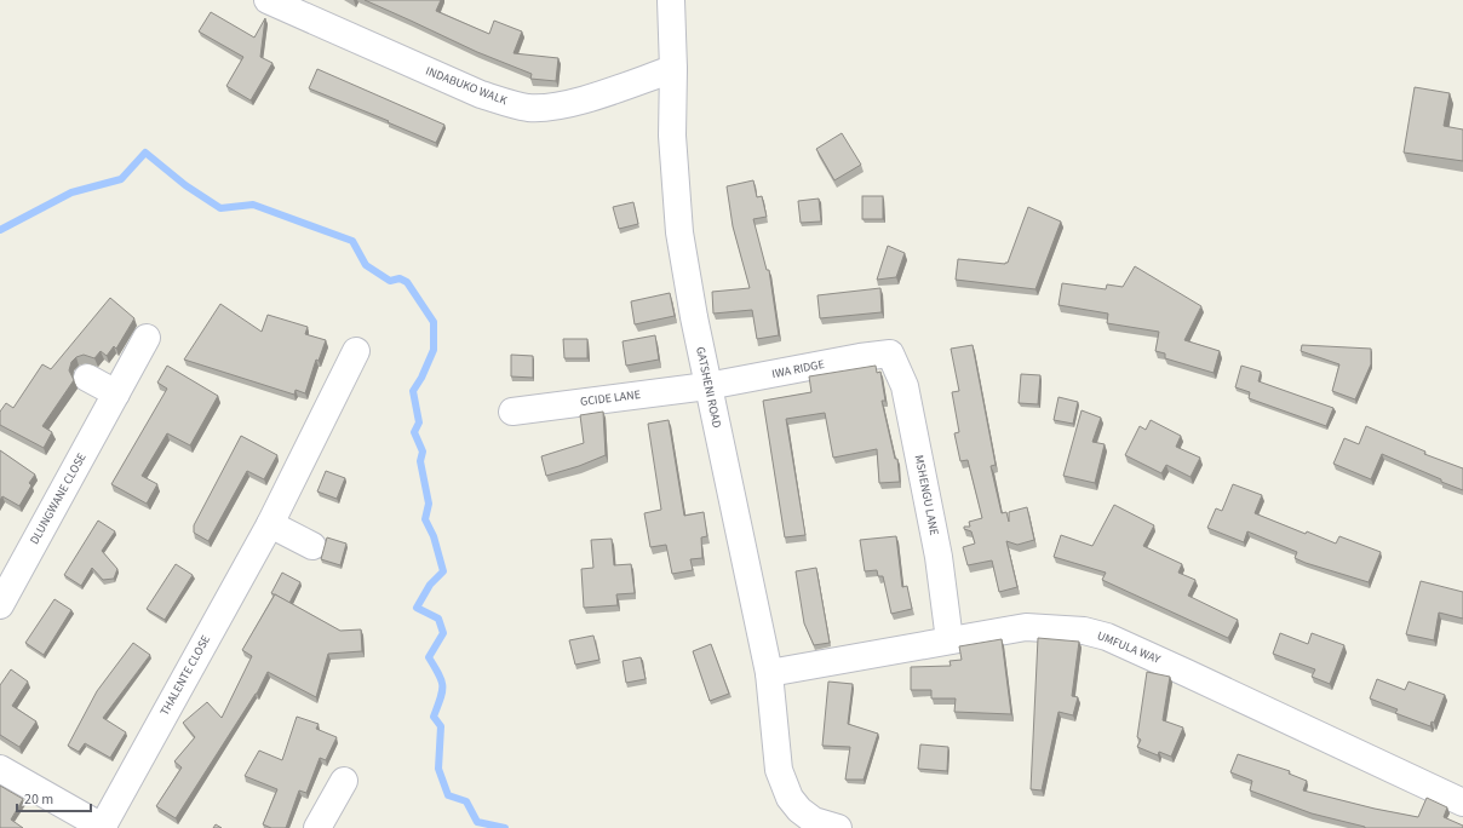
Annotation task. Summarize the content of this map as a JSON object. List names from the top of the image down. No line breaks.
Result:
{"streets":{"street":["INDABUKO WALK","IWA RIDGE","GATSHENI ROAD","GCIDE LANE","MSHENGU LANE","DLUNGWANE CLOSE","UMFULA WAY","THALENTE CLOSE"]},"crossings":[["INDABUKO WALK","GATSHENI ROAD"],["IWA RIDGE","GATSHENI ROAD"],["IWA RIDGE","GCIDE LANE"],["IWA RIDGE","MSHENGU LANE"],["GATSHENI ROAD","GCIDE LANE"],["GATSHENI ROAD","UMFULA WAY"],["MSHENGU LANE","UMFULA WAY"]],"scale_bar":"20 m"}
